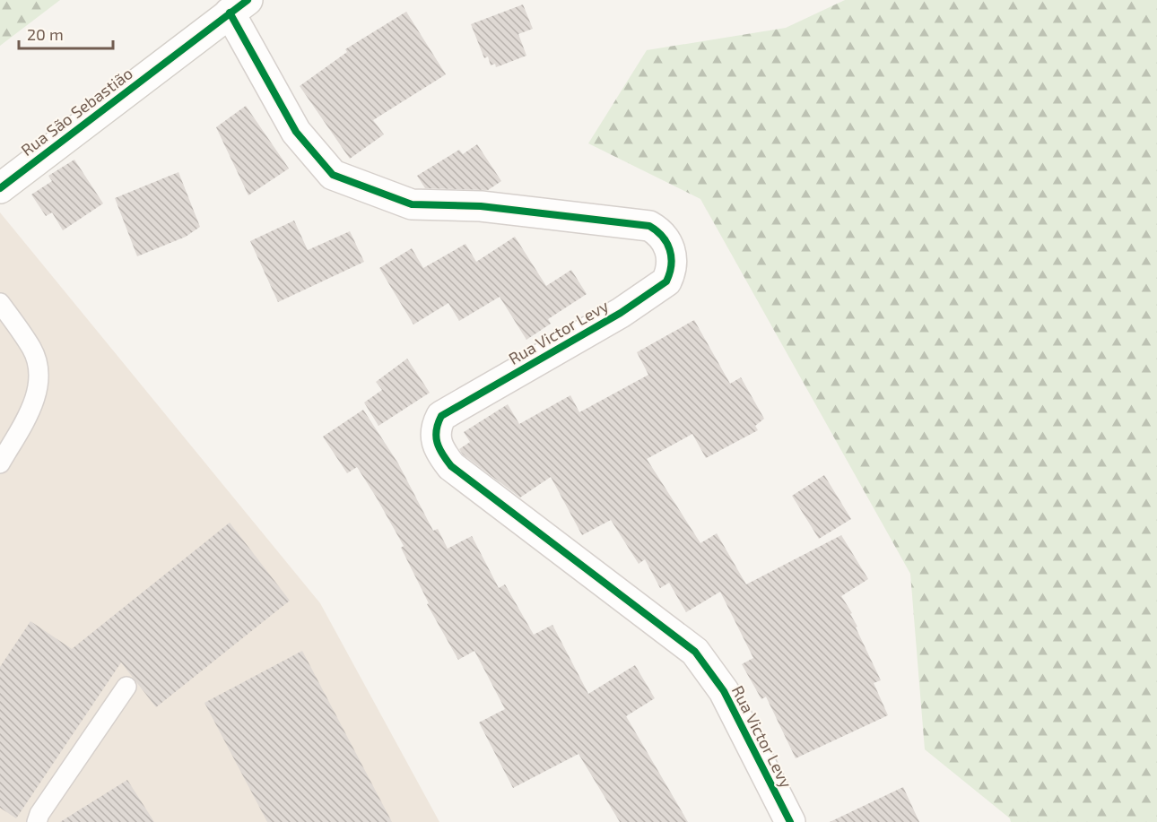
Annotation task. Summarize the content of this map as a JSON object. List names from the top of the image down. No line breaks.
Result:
{"streets":{"street":["Rua São Sebastião","Rua Victor Levy"]},"crossings":[["Rua São Sebastião","Rua Victor Levy"]],"scale_bar":"20 m"}
